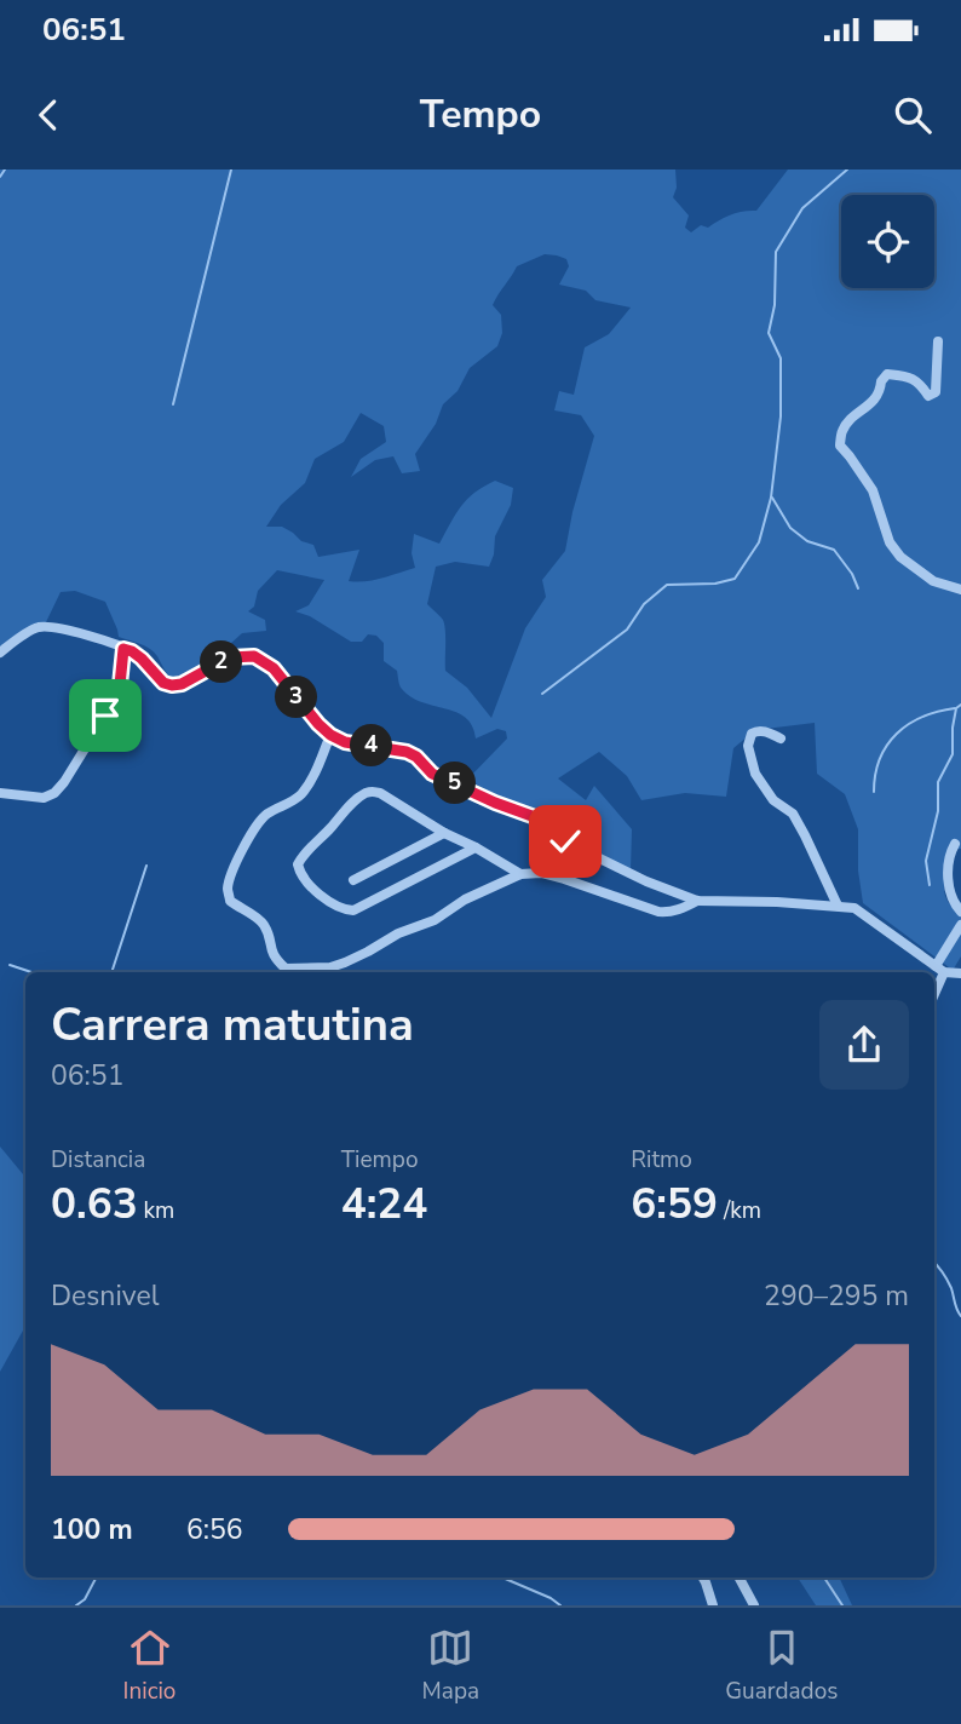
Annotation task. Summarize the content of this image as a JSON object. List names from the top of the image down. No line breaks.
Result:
{"page":{"status":"06:51","header":"Tempo","pins":["2","3","4","5"],"heading":["Carrera matutina","06:51"],"stats":[["Distancia","0.63 km"],["Tiempo","4:24"],["Ritmo","6:59 /km"]],"chart":["Desnivel","290–295 m"],"list":[{"name":"100 m","note":"6:56"}],"tabs":["Inicio","Mapa","Guardados"]}}
